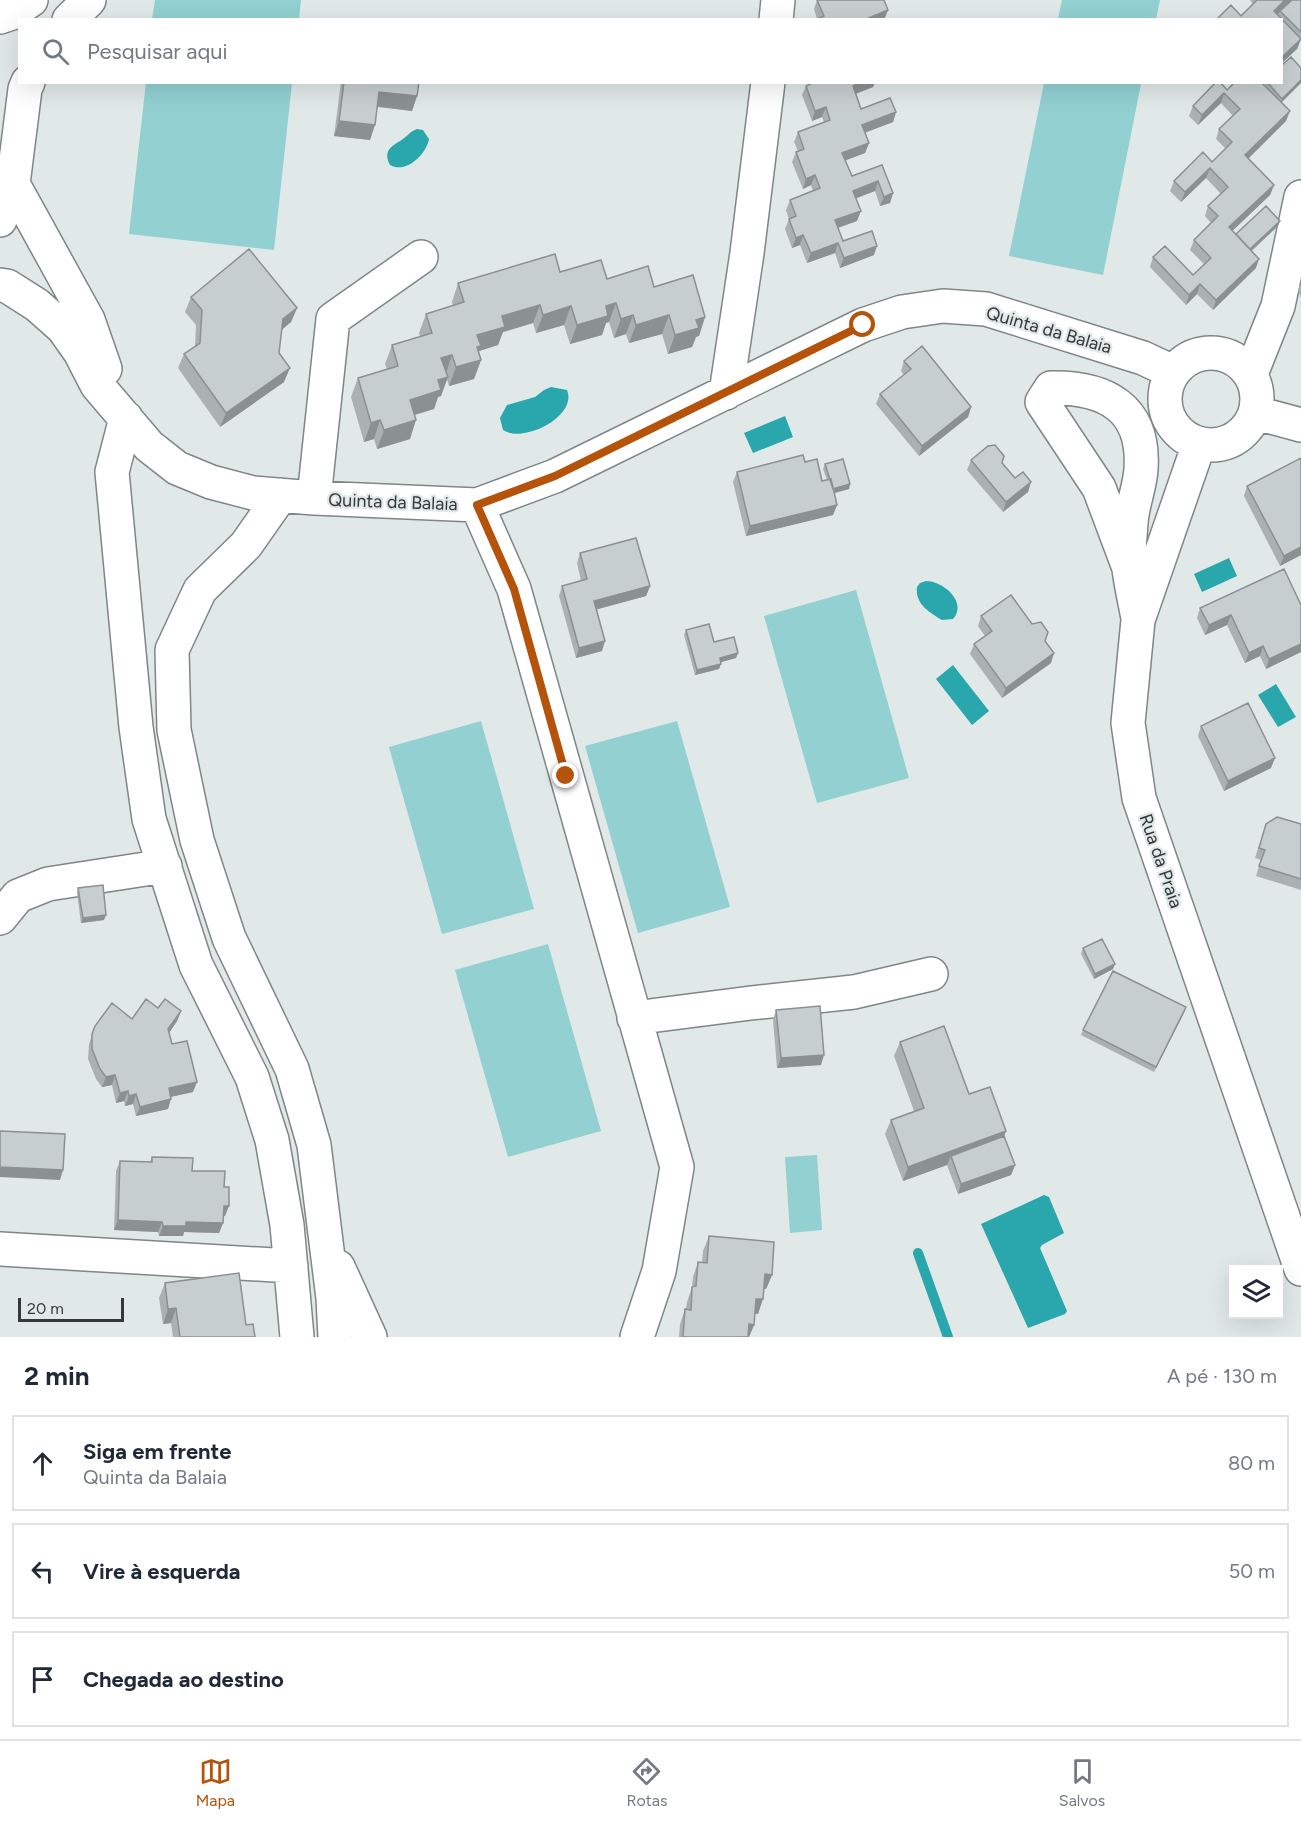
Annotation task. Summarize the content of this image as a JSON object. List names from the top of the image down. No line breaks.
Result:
{"streets":{"street":["Quinta da Balaia","Rua da Praia"]},"crossings":[["Quinta da Balaia","Rua da Praia"]],"scale_bar":"20 m","page":{"search":"Pesquisar aqui","scale":"20 m","heading":["2 min","A pé · 130 m"],"list":[["Siga em frente","Quinta da Balaia","80 m"],["Vire à esquerda","50 m"],"Chegada ao destino"],"nav":["Mapa","Rotas","Salvos"]}}
